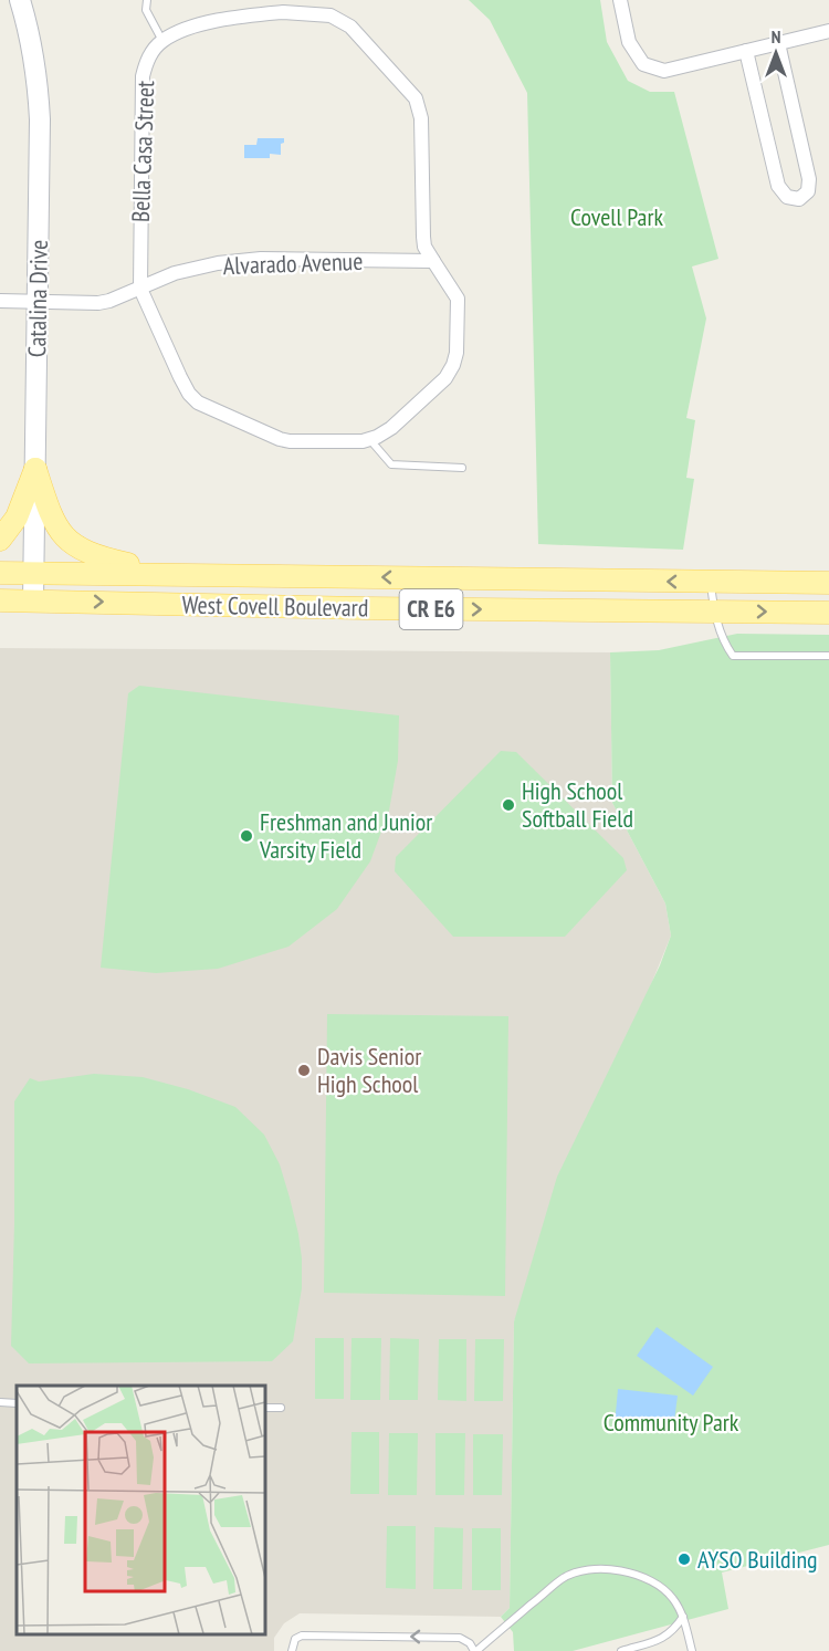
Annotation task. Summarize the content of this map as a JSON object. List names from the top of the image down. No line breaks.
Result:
{"streets":{"main road":["West Covell Boulevard","CR E6"],"street":["Bella Casa Street","Alvarado Avenue","Catalina Drive"]},"crossings":[["Bella Casa Street","Alvarado Avenue"],["Alvarado Avenue","Catalina Drive"],["Catalina Drive","West Covell Boulevard"]],"parks":["Covell Park","Community Park"],"places":["High School Softball Field","Freshman and Junior Varsity Field","Davis Senior High School","AYSO Building"],"north":"top"}
